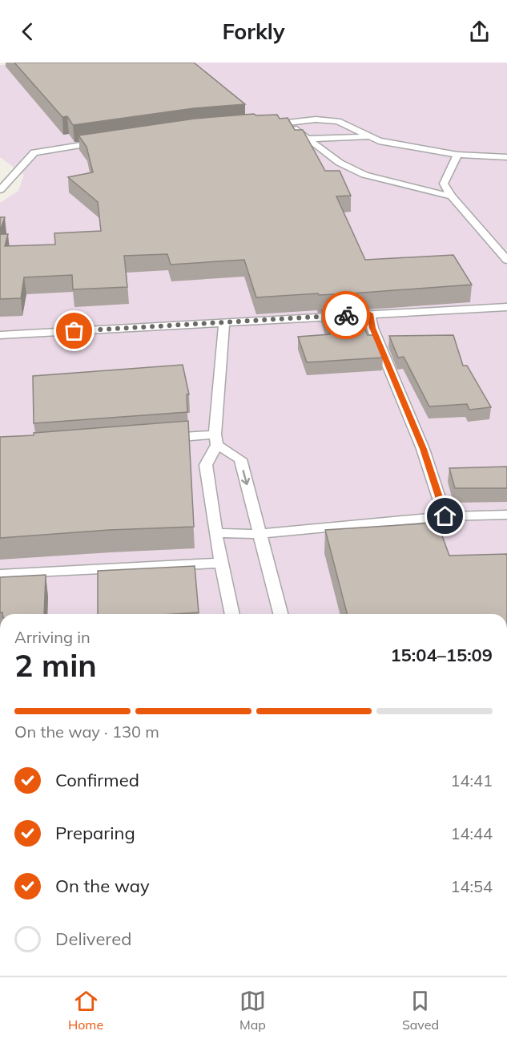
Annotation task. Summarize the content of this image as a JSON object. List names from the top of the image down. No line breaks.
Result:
{"page":{"header":"Forkly","heading":["2 min","Arriving in","15:04–15:09"],"bar":"On the way · 130 m","list":[["Confirmed","14:41"],["Preparing","14:44"],["On the way","14:54"],"Delivered"],"tabs":["Home","Map","Saved"]}}
